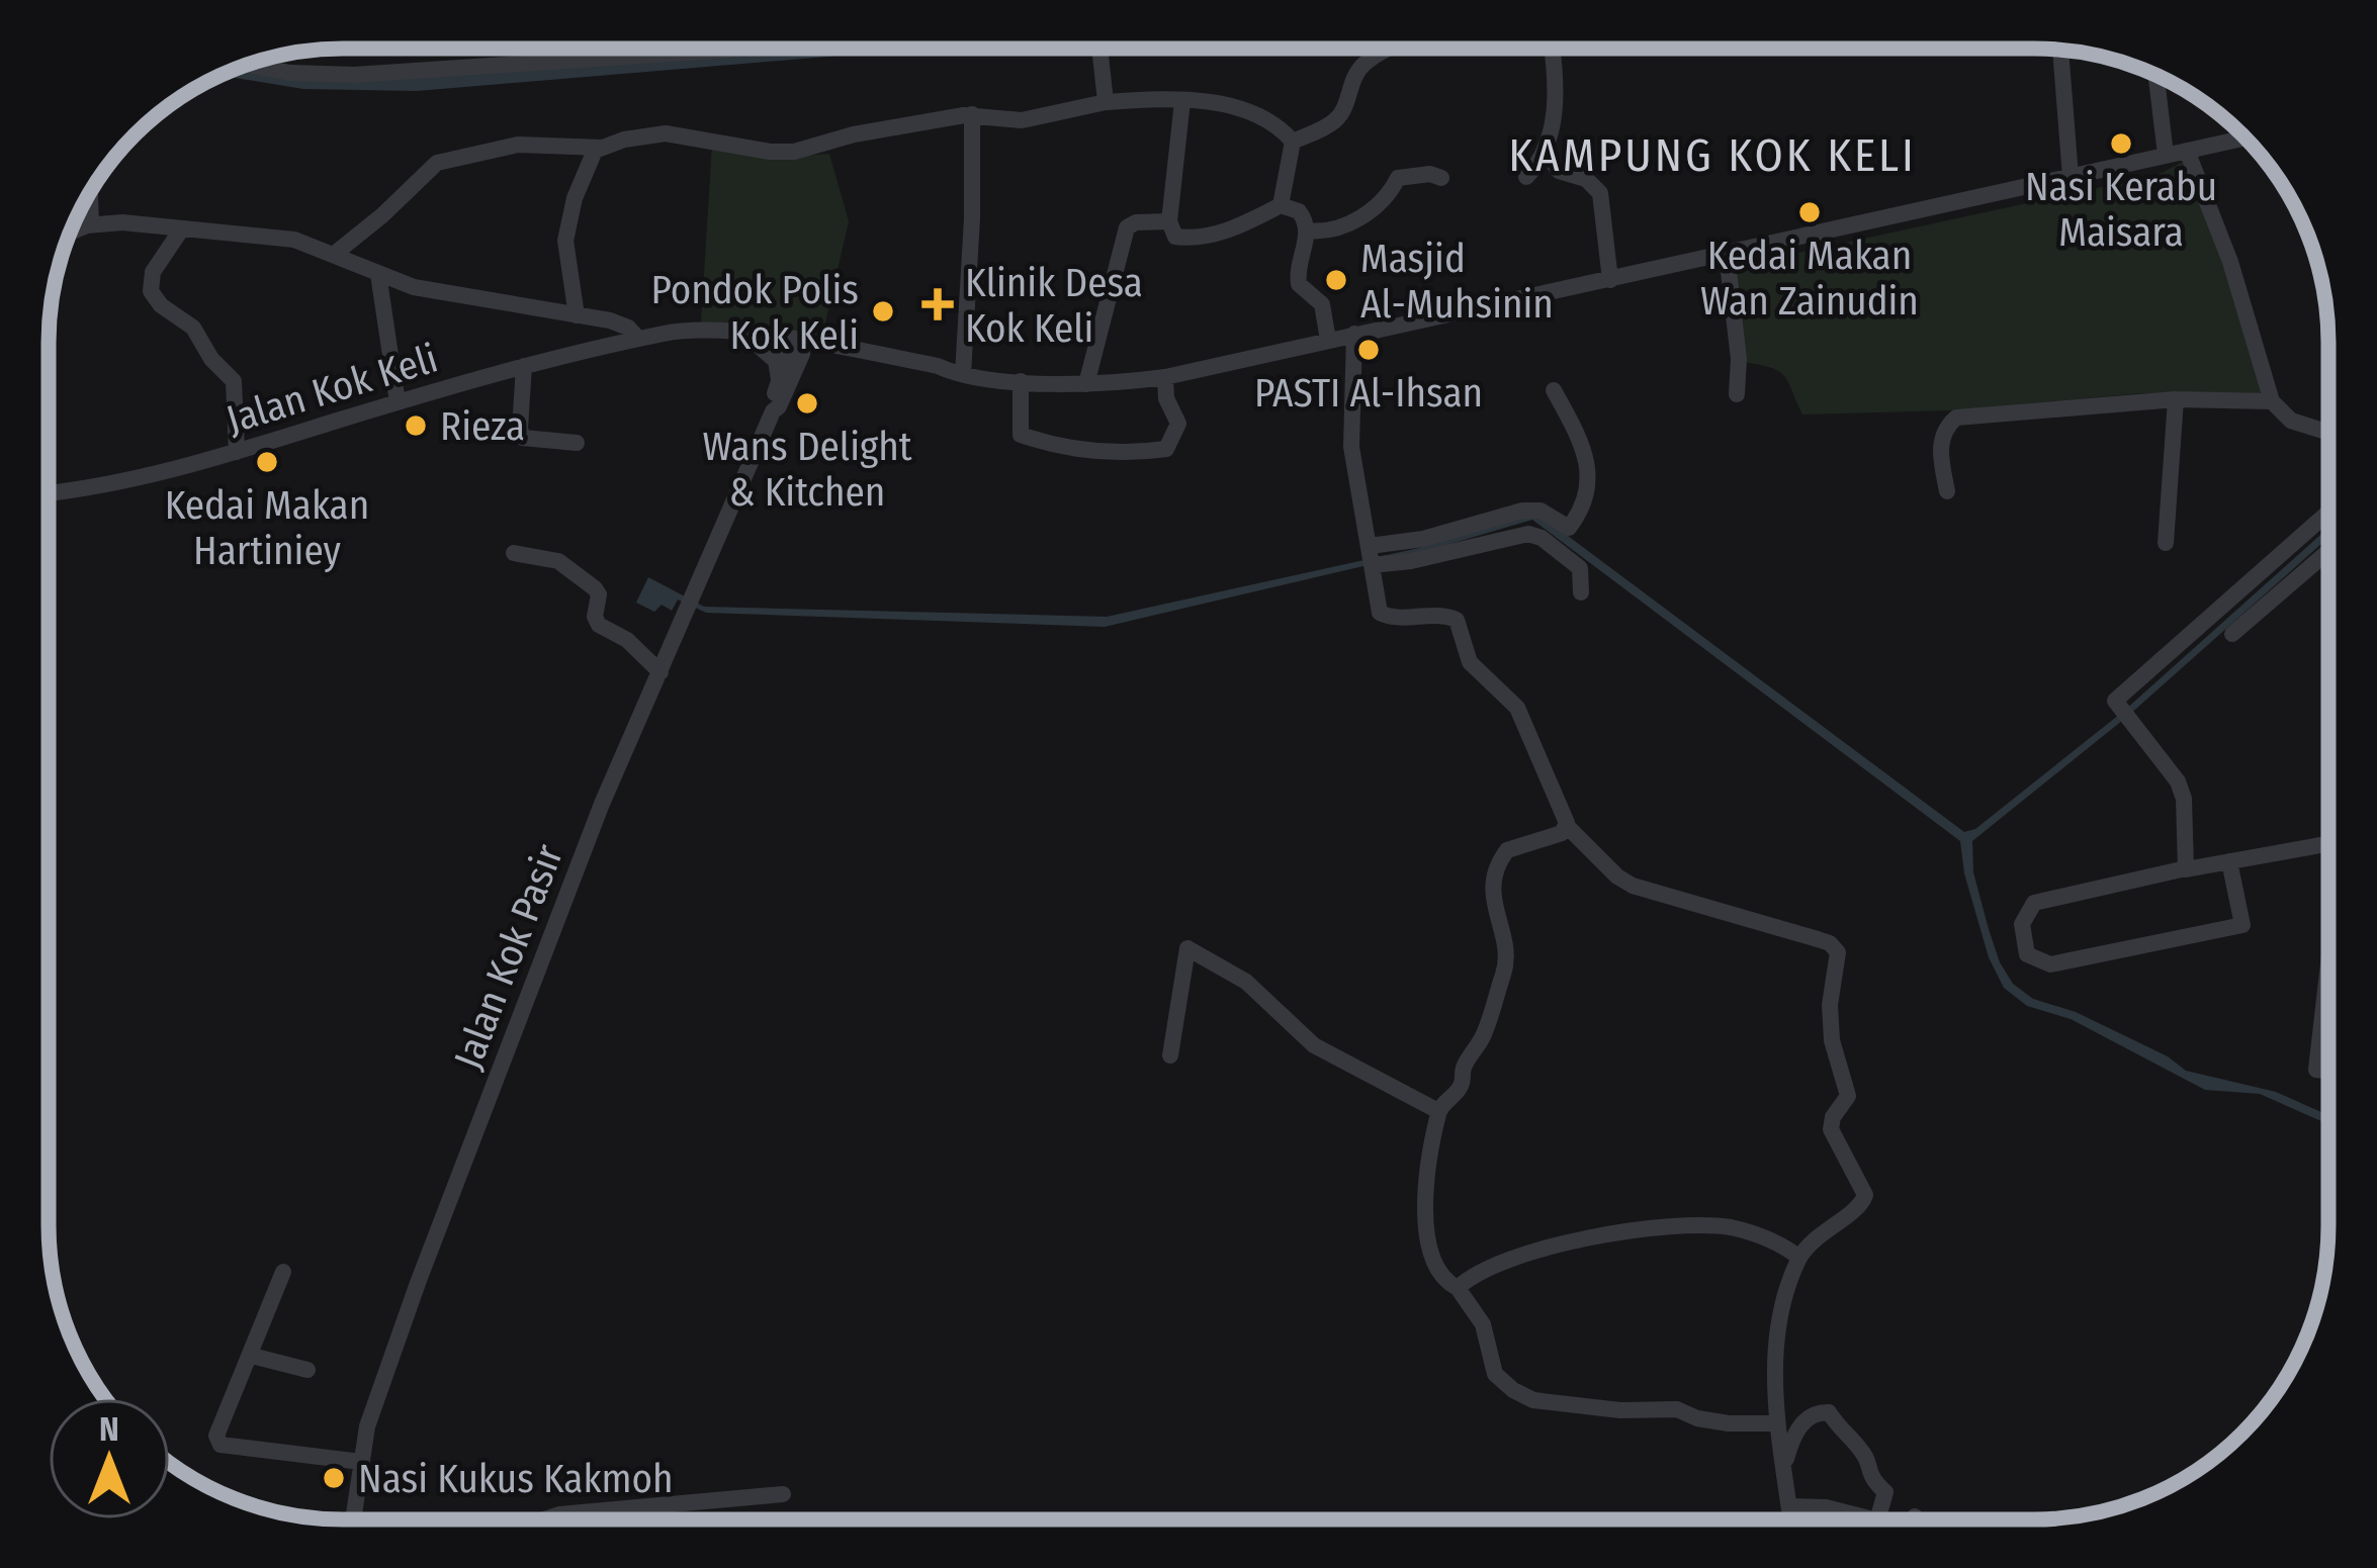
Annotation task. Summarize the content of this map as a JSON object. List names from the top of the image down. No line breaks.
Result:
{"streets":{"street":["Jalan Kok Keli","Jalan Kok Pasir"]},"crossings":[["Jalan Kok Keli","Jalan Kok Pasir"]],"districts":["KAMPUNG KOK KELI"],"places":{"other":["Nasi Kerabu Maisara","Kedai Makan Wan Zainudin","Masjid Al-Muhsinin","Pondok Polis Kok Keli","PASTI Al-Ihsan","Wans Delight & Kitchen","Rieza","Kedai Makan Hartiniey","Nasi Kukus Kakmoh"],"health":["Klinik Desa Kok Keli"]},"north":"top"}
